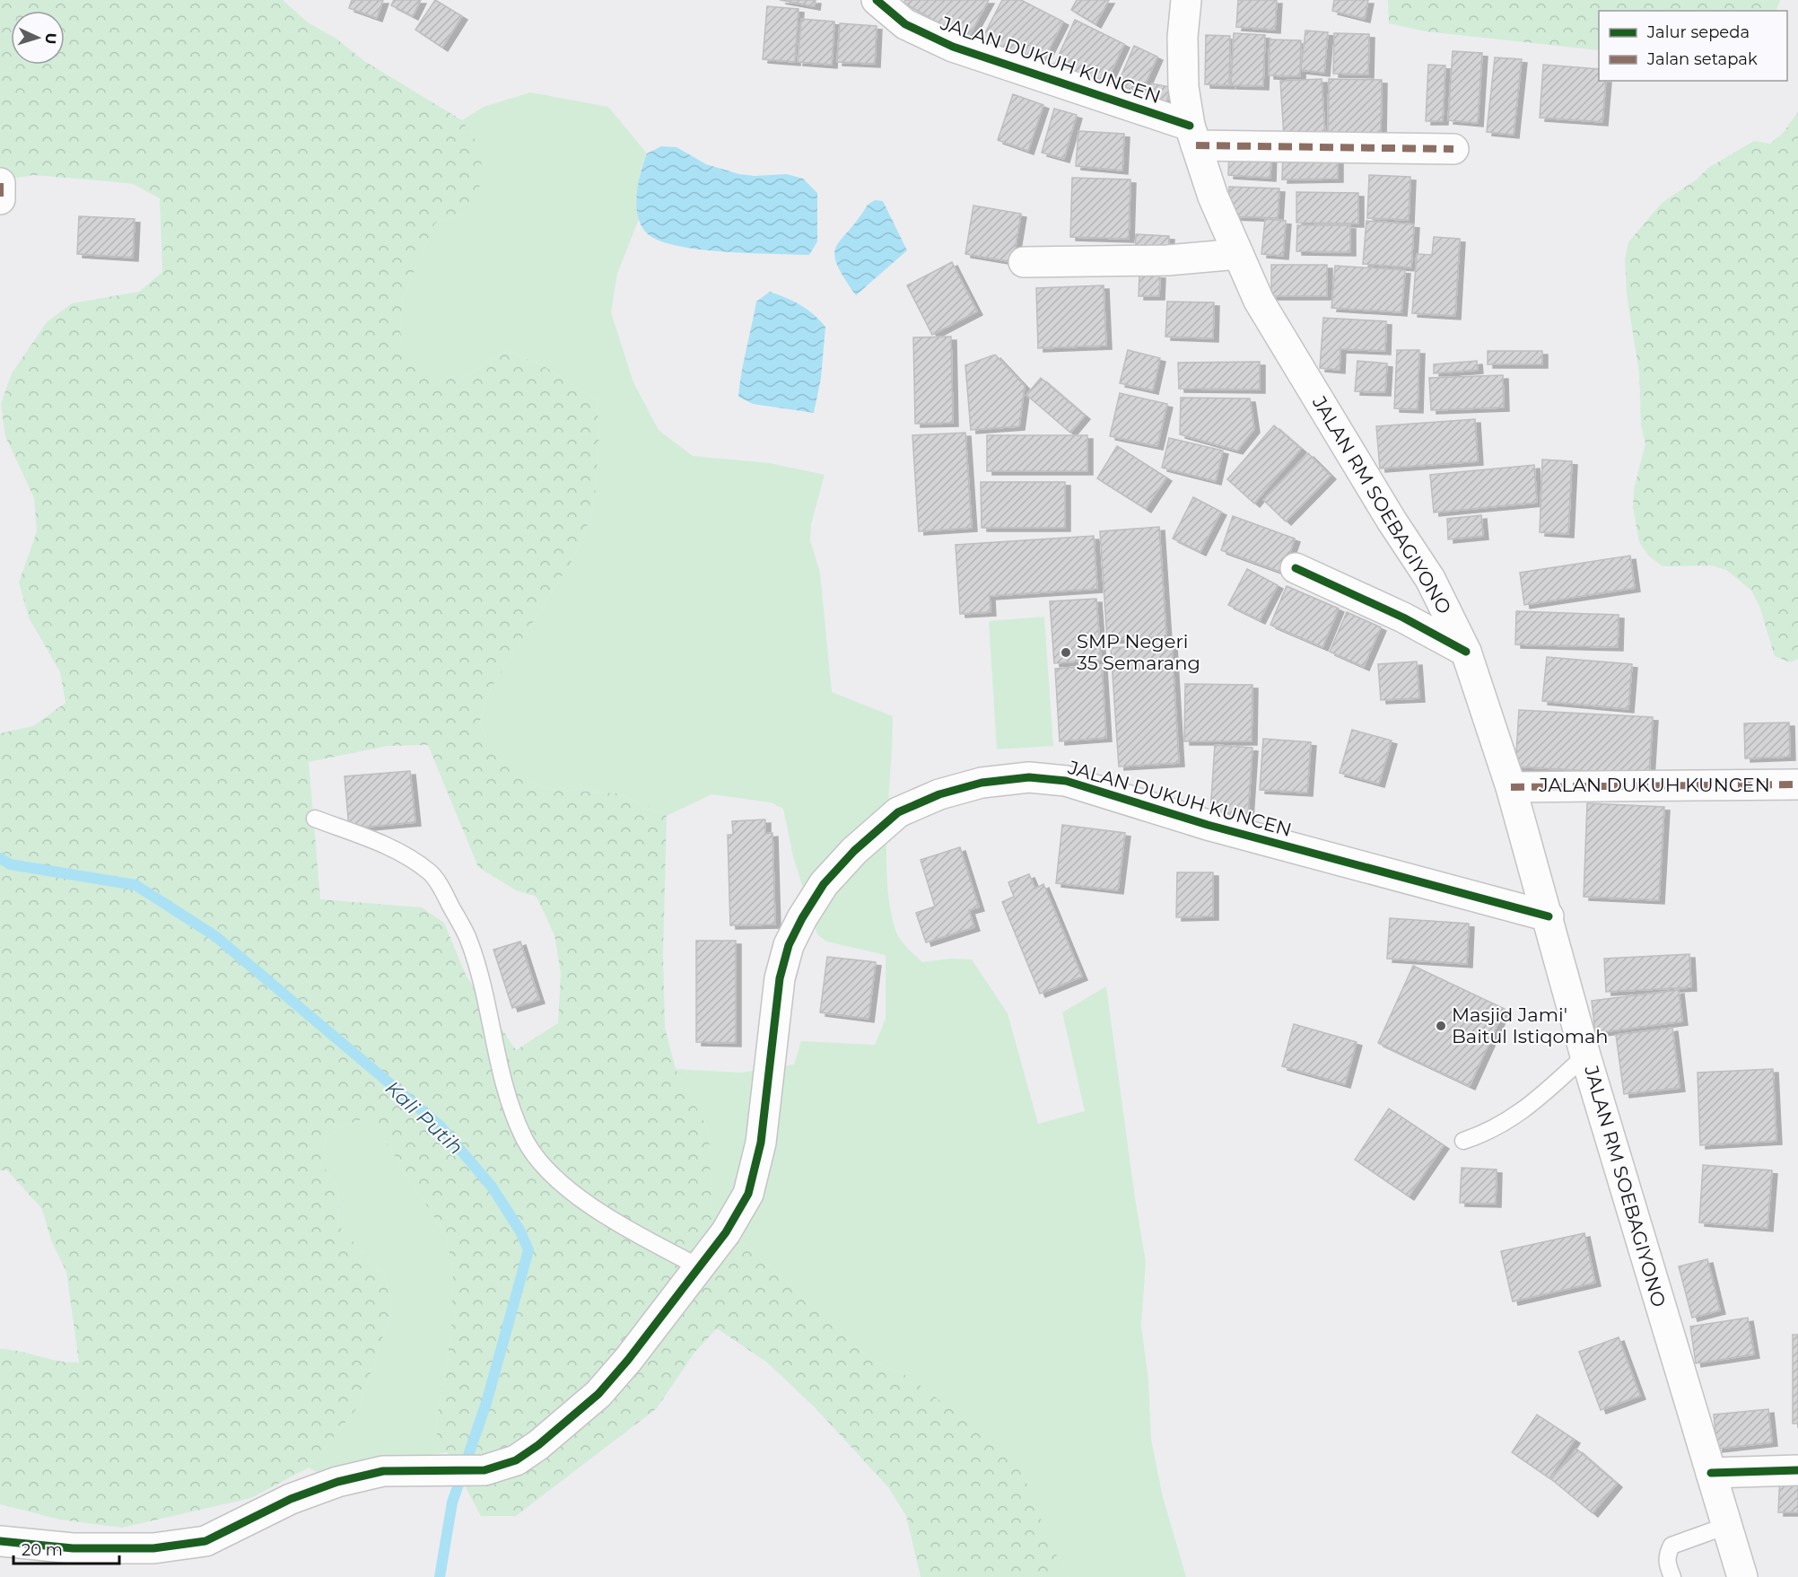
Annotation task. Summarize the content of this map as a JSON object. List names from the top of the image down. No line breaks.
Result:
{"streets":{"street":["JALAN DUKUH KUNCEN","JALAN RM SOEBAGIYONO"]},"crossings":[["JALAN DUKUH KUNCEN","JALAN RM SOEBAGIYONO"]],"water":["Kali Putih"],"places":["SMP Negeri 35 Semarang","Masjid Jami' Baitul Istiqomah"],"legend":["Jalur sepeda","Jalan setapak"],"scale_bar":"20 m","north":"right"}
